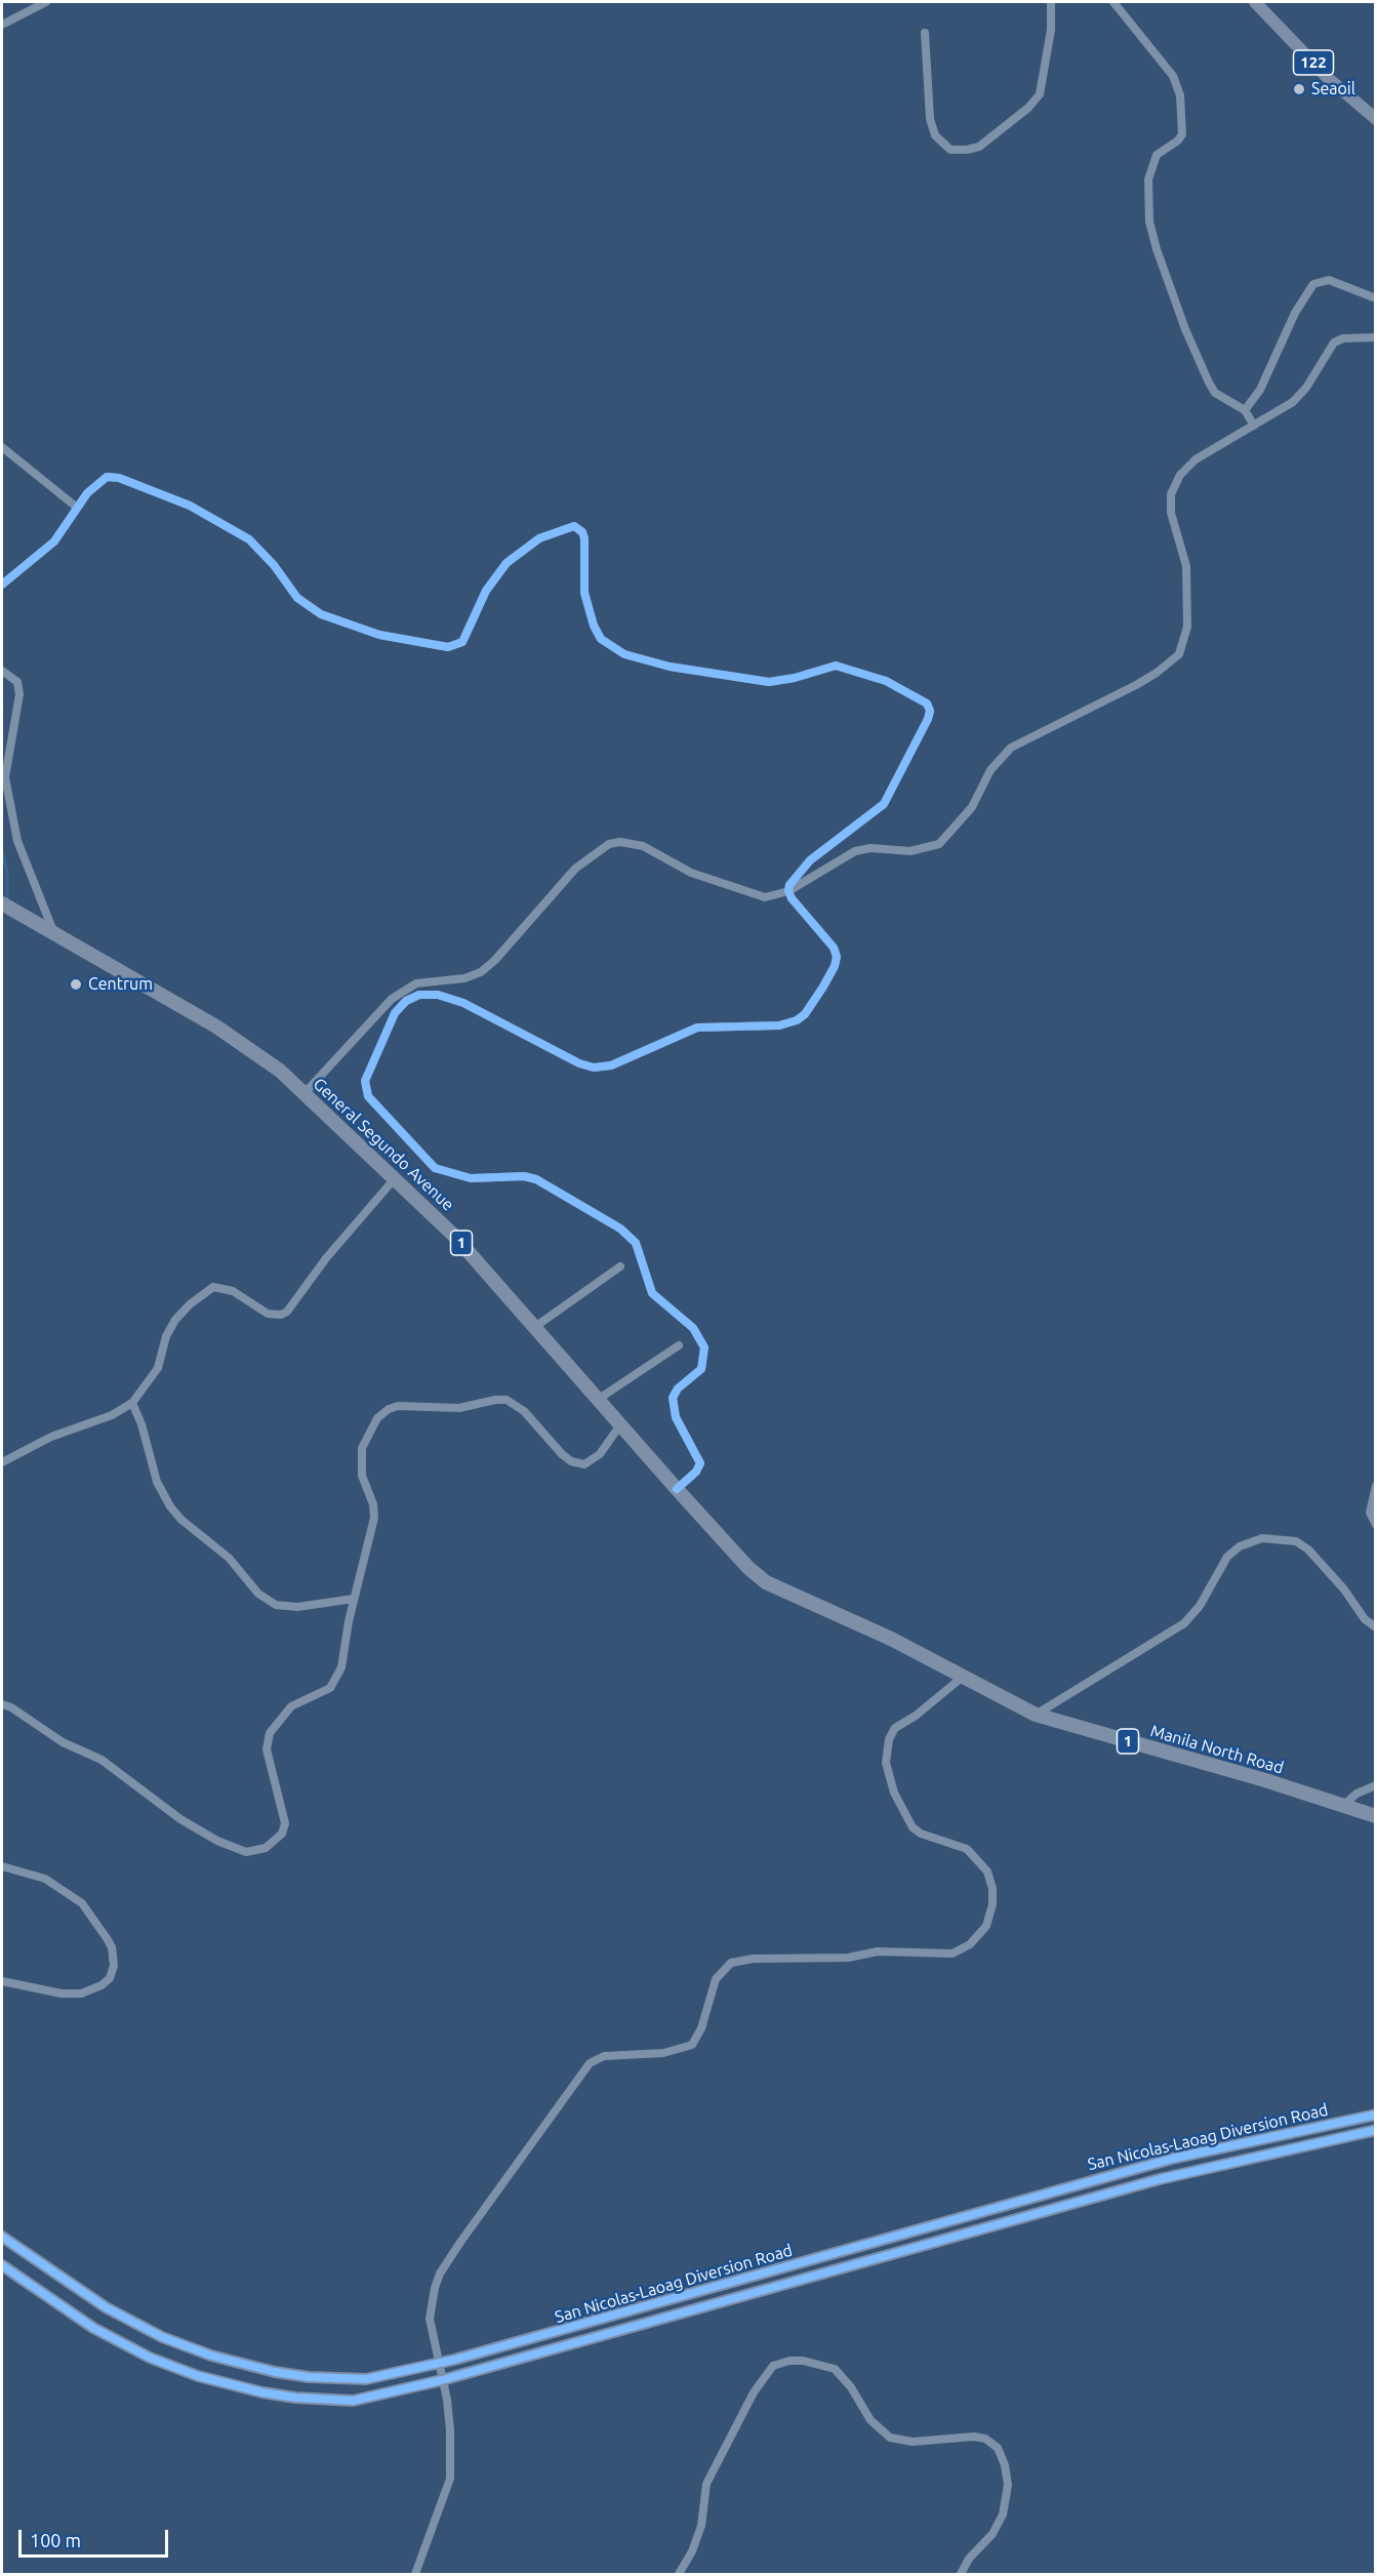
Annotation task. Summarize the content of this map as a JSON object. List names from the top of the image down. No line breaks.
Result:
{"streets":{"highway":["General Segundo Avenue","1","Manila North Road"],"main road":["122","San Nicolas-Laoag Diversion Road"]},"crossings":[["General Segundo Avenue","Manila North Road"]],"places":["Seaoil","Centrum"],"scale_bar":"100 m"}
